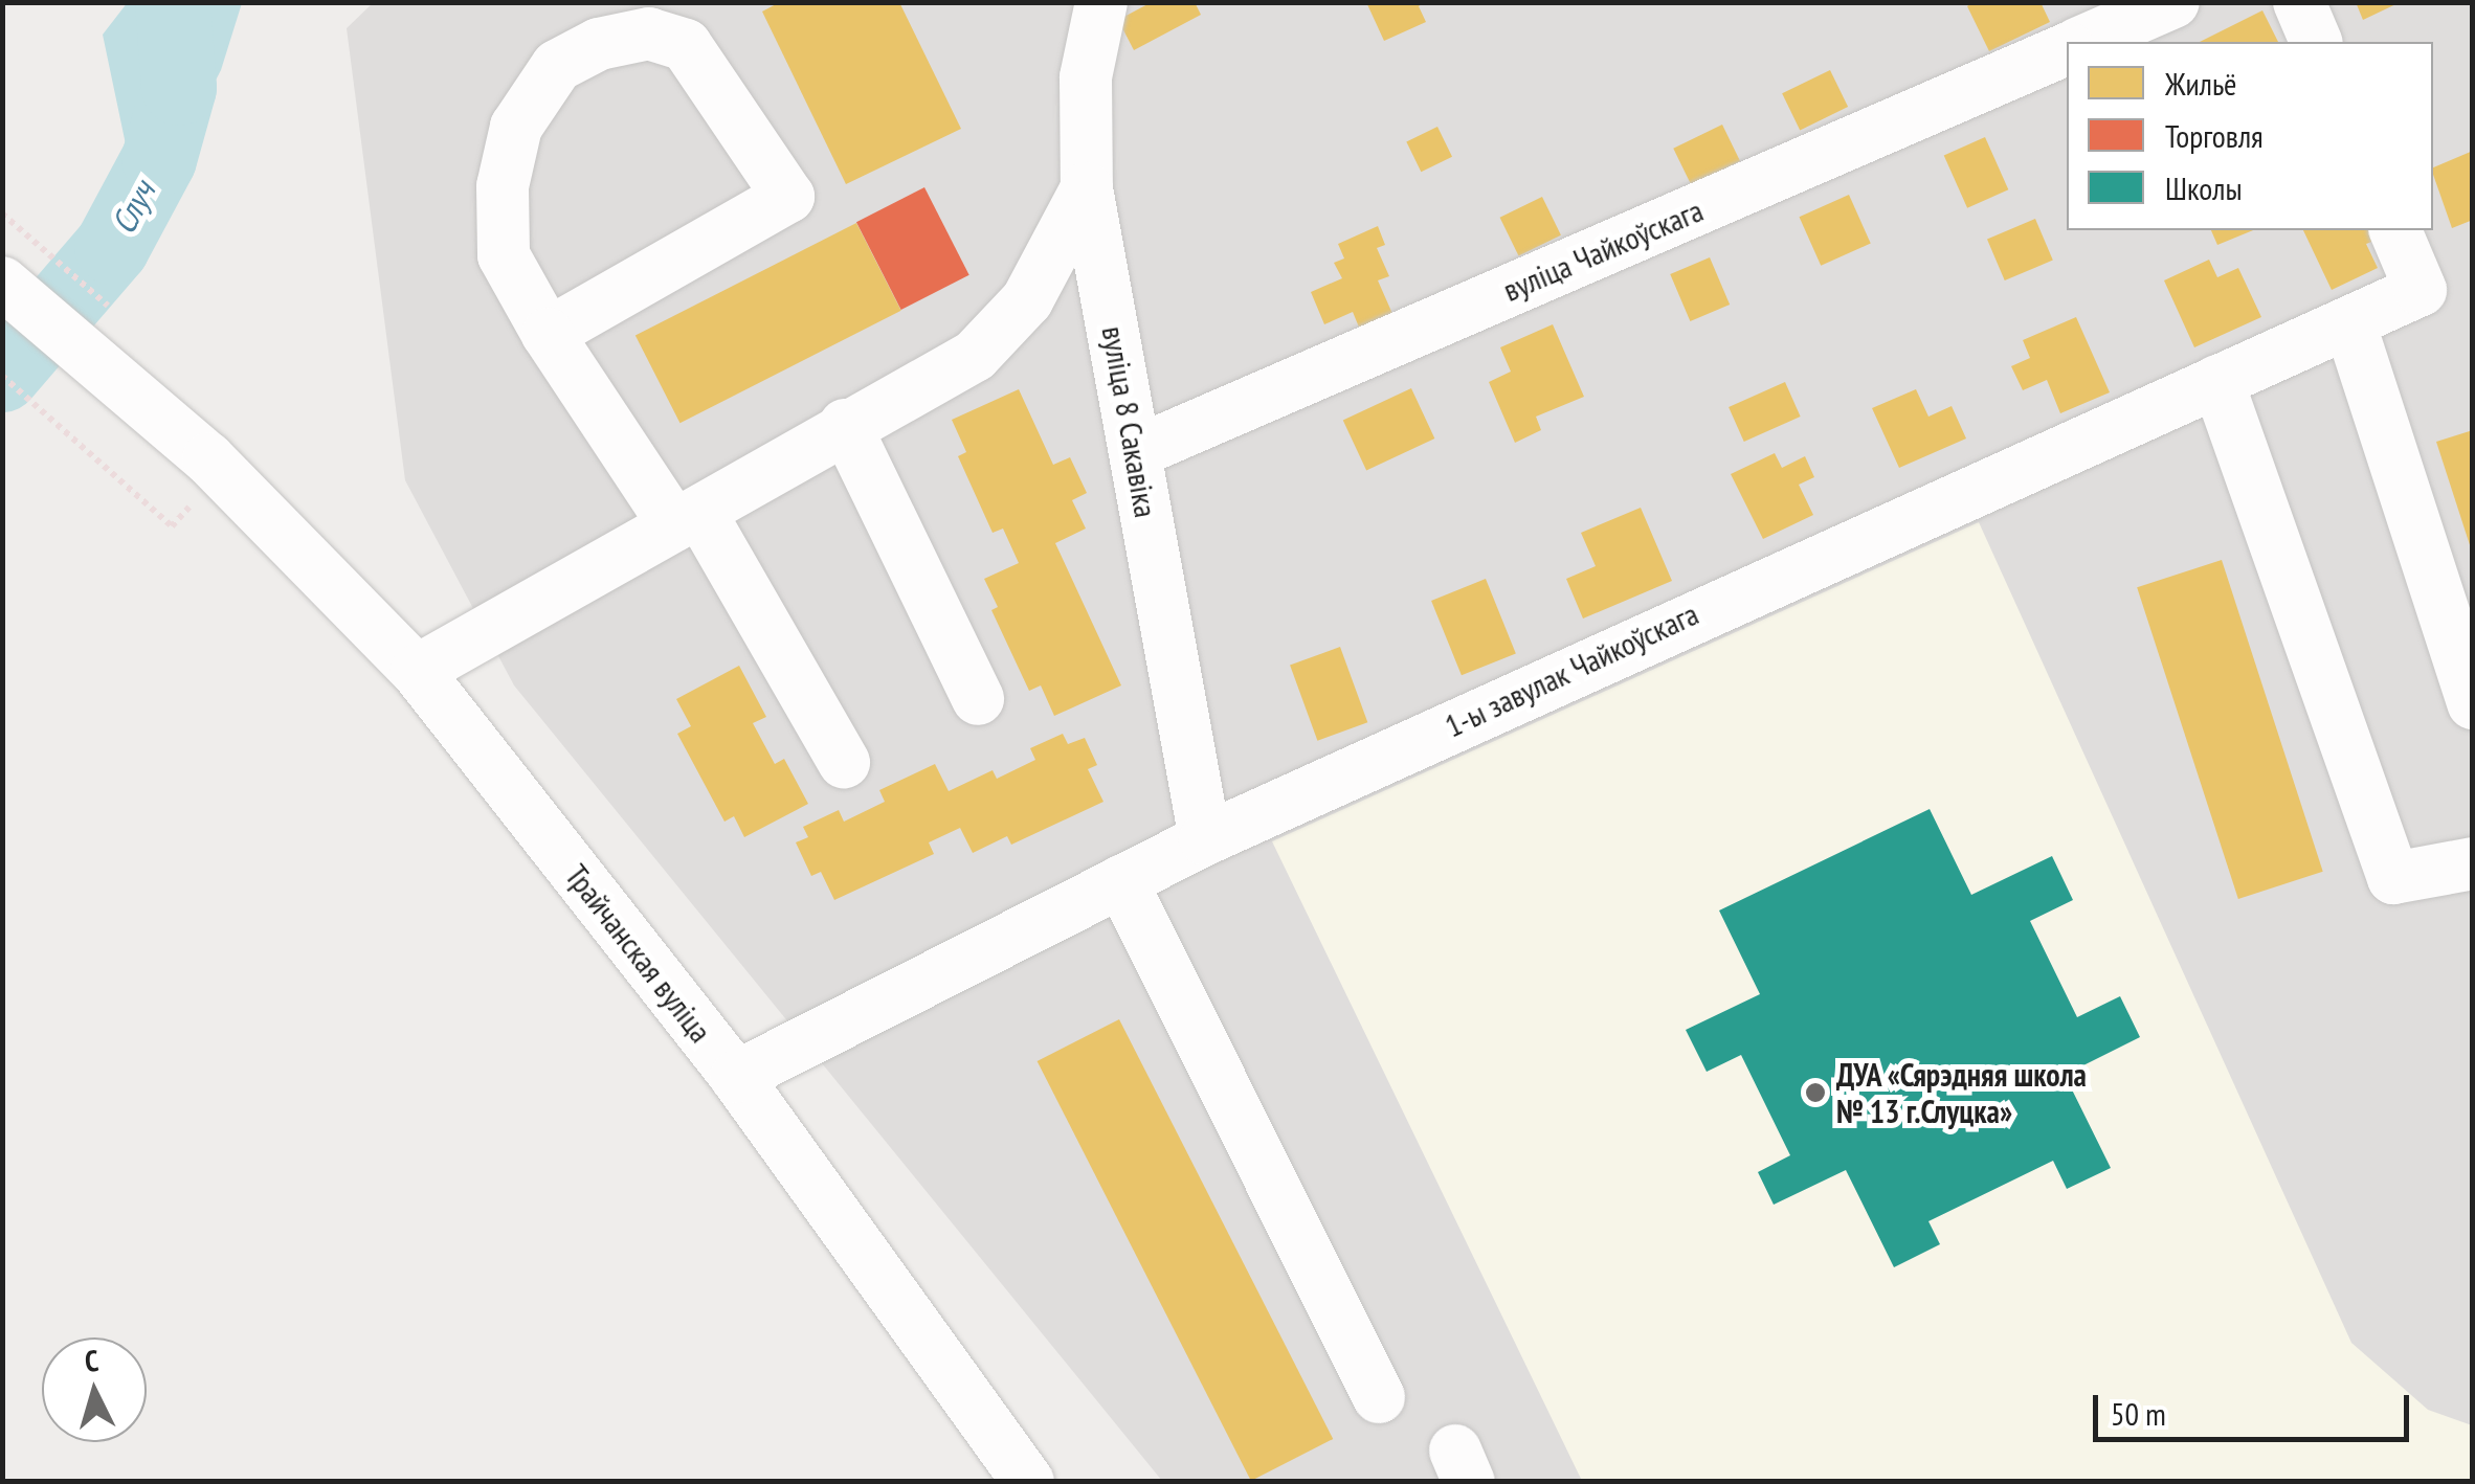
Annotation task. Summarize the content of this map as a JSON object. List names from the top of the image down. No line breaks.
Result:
{"streets":{"street":["вуліца Чайкоўскага","вуліца 8 Сакавіка","1-ы завулак Чайкоўскага","Трайчанская вуліца"]},"crossings":[["вуліца Чайкоўскага","вуліца 8 Сакавіка"],["вуліца 8 Сакавіка","1-ы завулак Чайкоўскага"],["1-ы завулак Чайкоўскага","Трайчанская вуліца"]],"water":["Случ"],"places":["ДУА «Сярэдняя школа № 13 г.Слуцка»"],"legend":["Жильё","Торговля","Школы"],"scale_bar":"50 m","north":"top"}
